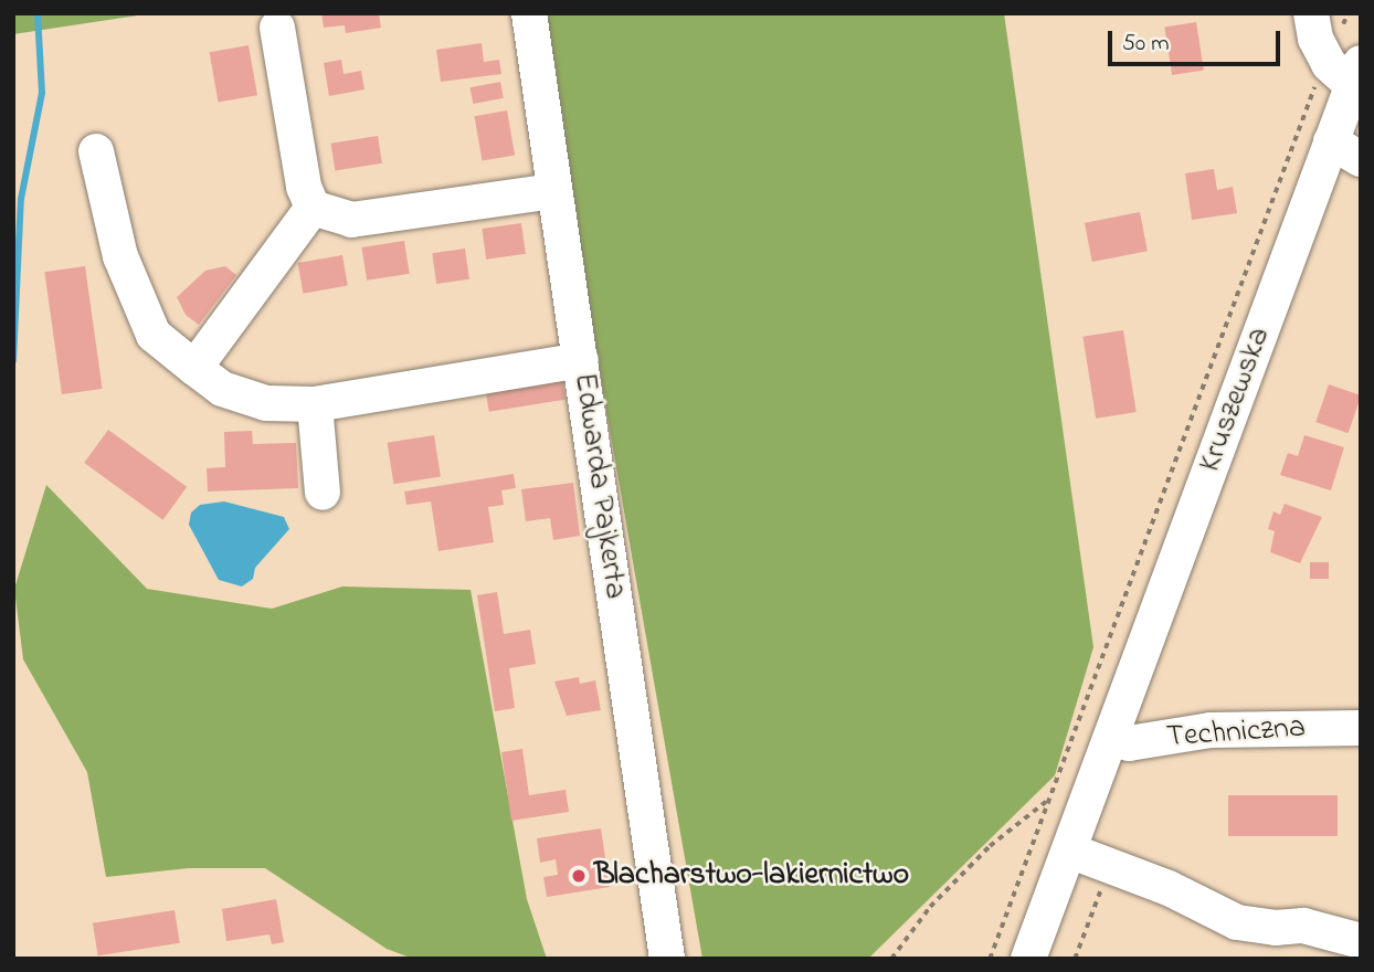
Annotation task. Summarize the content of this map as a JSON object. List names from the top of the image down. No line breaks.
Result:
{"streets":{"street":["Kruszewska","Edwarda Pajkerta","Techniczna"]},"crossings":[["Kruszewska","Techniczna"]],"places":["Blacharstwo-lakiernictwo"],"scale_bar":"50 m"}
